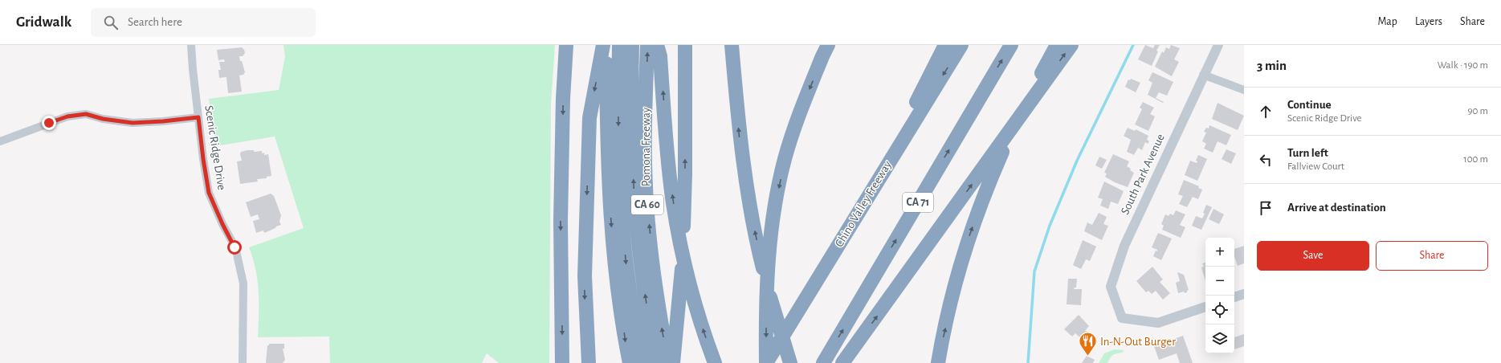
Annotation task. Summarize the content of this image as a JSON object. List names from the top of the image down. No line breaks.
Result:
{"streets":{"highway":["Pomona Freeway","CA 71","Chino Valley Freeway","CA 60"],"street":["Scenic Ridge Drive","South Park Avenue"]},"places":{"restaurant":["In-N-Out Burger"]},"page":{"header":"Gridwalk","search":"Search here","nav":["Map","Layers","Share"],"heading":["3 min","Walk · 190 m"],"list":[["Continue","Scenic Ridge Drive","90 m"],["Turn left","Fallview Court","100 m"],"Arrive at destination"],"buttons":["Save","Share"],"map_buttons":["+","−"]}}
